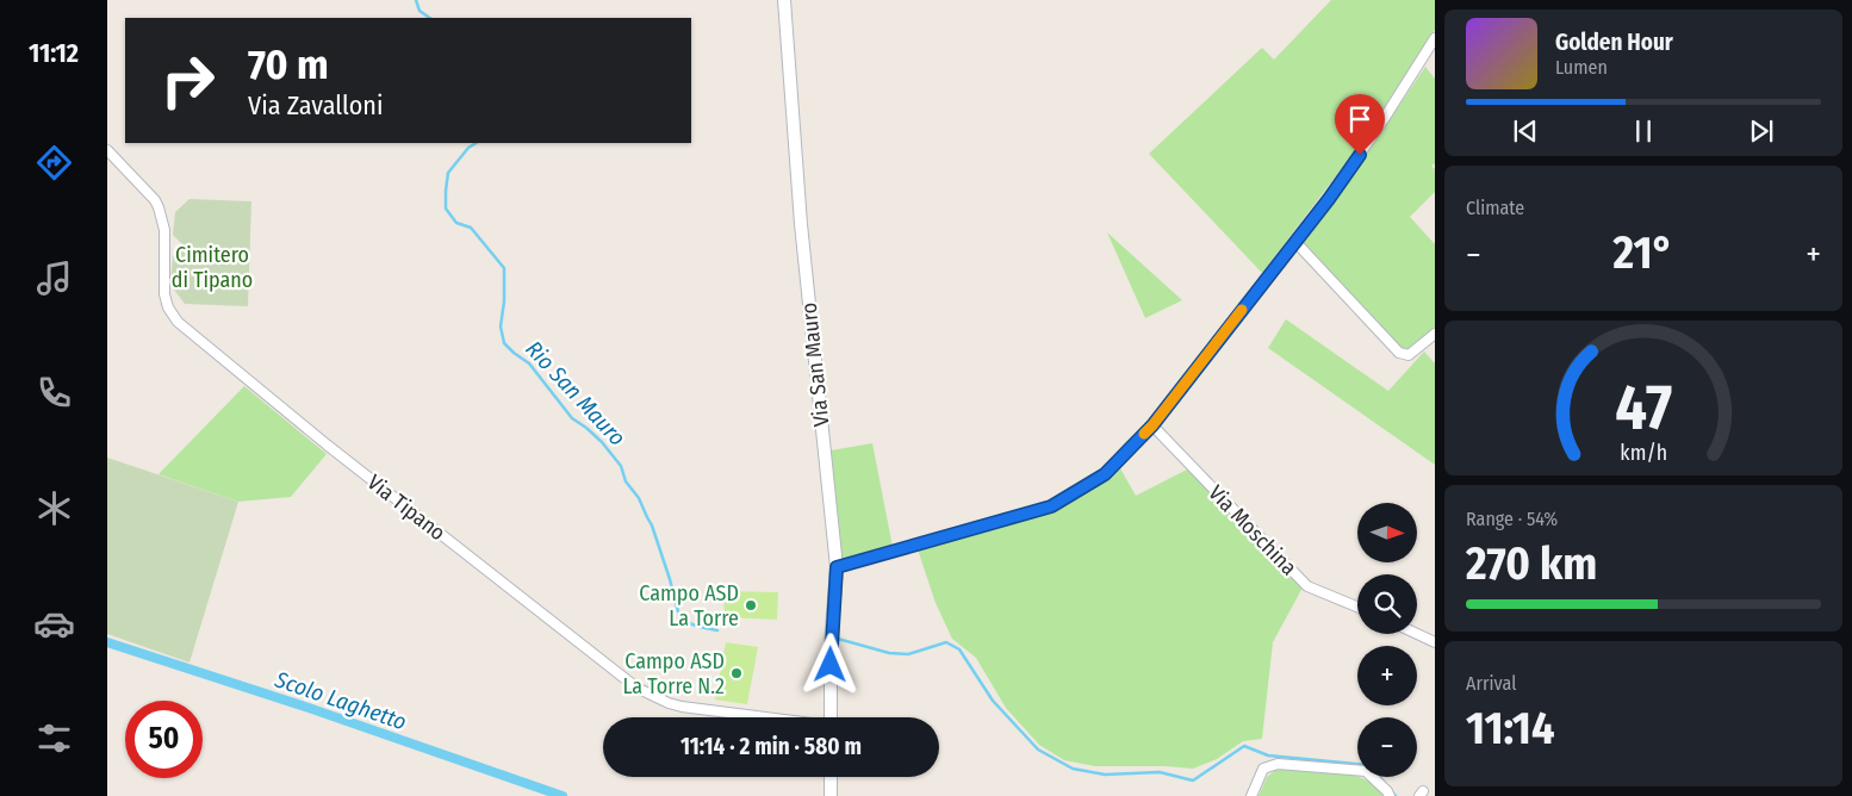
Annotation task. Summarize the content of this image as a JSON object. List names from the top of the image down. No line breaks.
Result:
{"streets":{"main road":["Via San Mauro"],"street":["Via Tipano","Via Moschina"]},"water":["Rio San Mauro","Scolo Laghetto"],"parks":["Cimitero di Tipano"],"places":["Campo ASD La Torre","Campo ASD La Torre N.2"],"north":"right","page":{"tabs":"11:12","turn":["70 m","Via Zavalloni"],"song":["Golden Hour","Lumen"],"tile":["Climate",["Range · 54%","270 km"],["Arrival","11:14"]],"heat":["−","21°","+"],"map_buttons":["+","−"],"limit":"50","trip":"11:14 · 2 min · 580 m","gauge":["47","km/h"]}}
